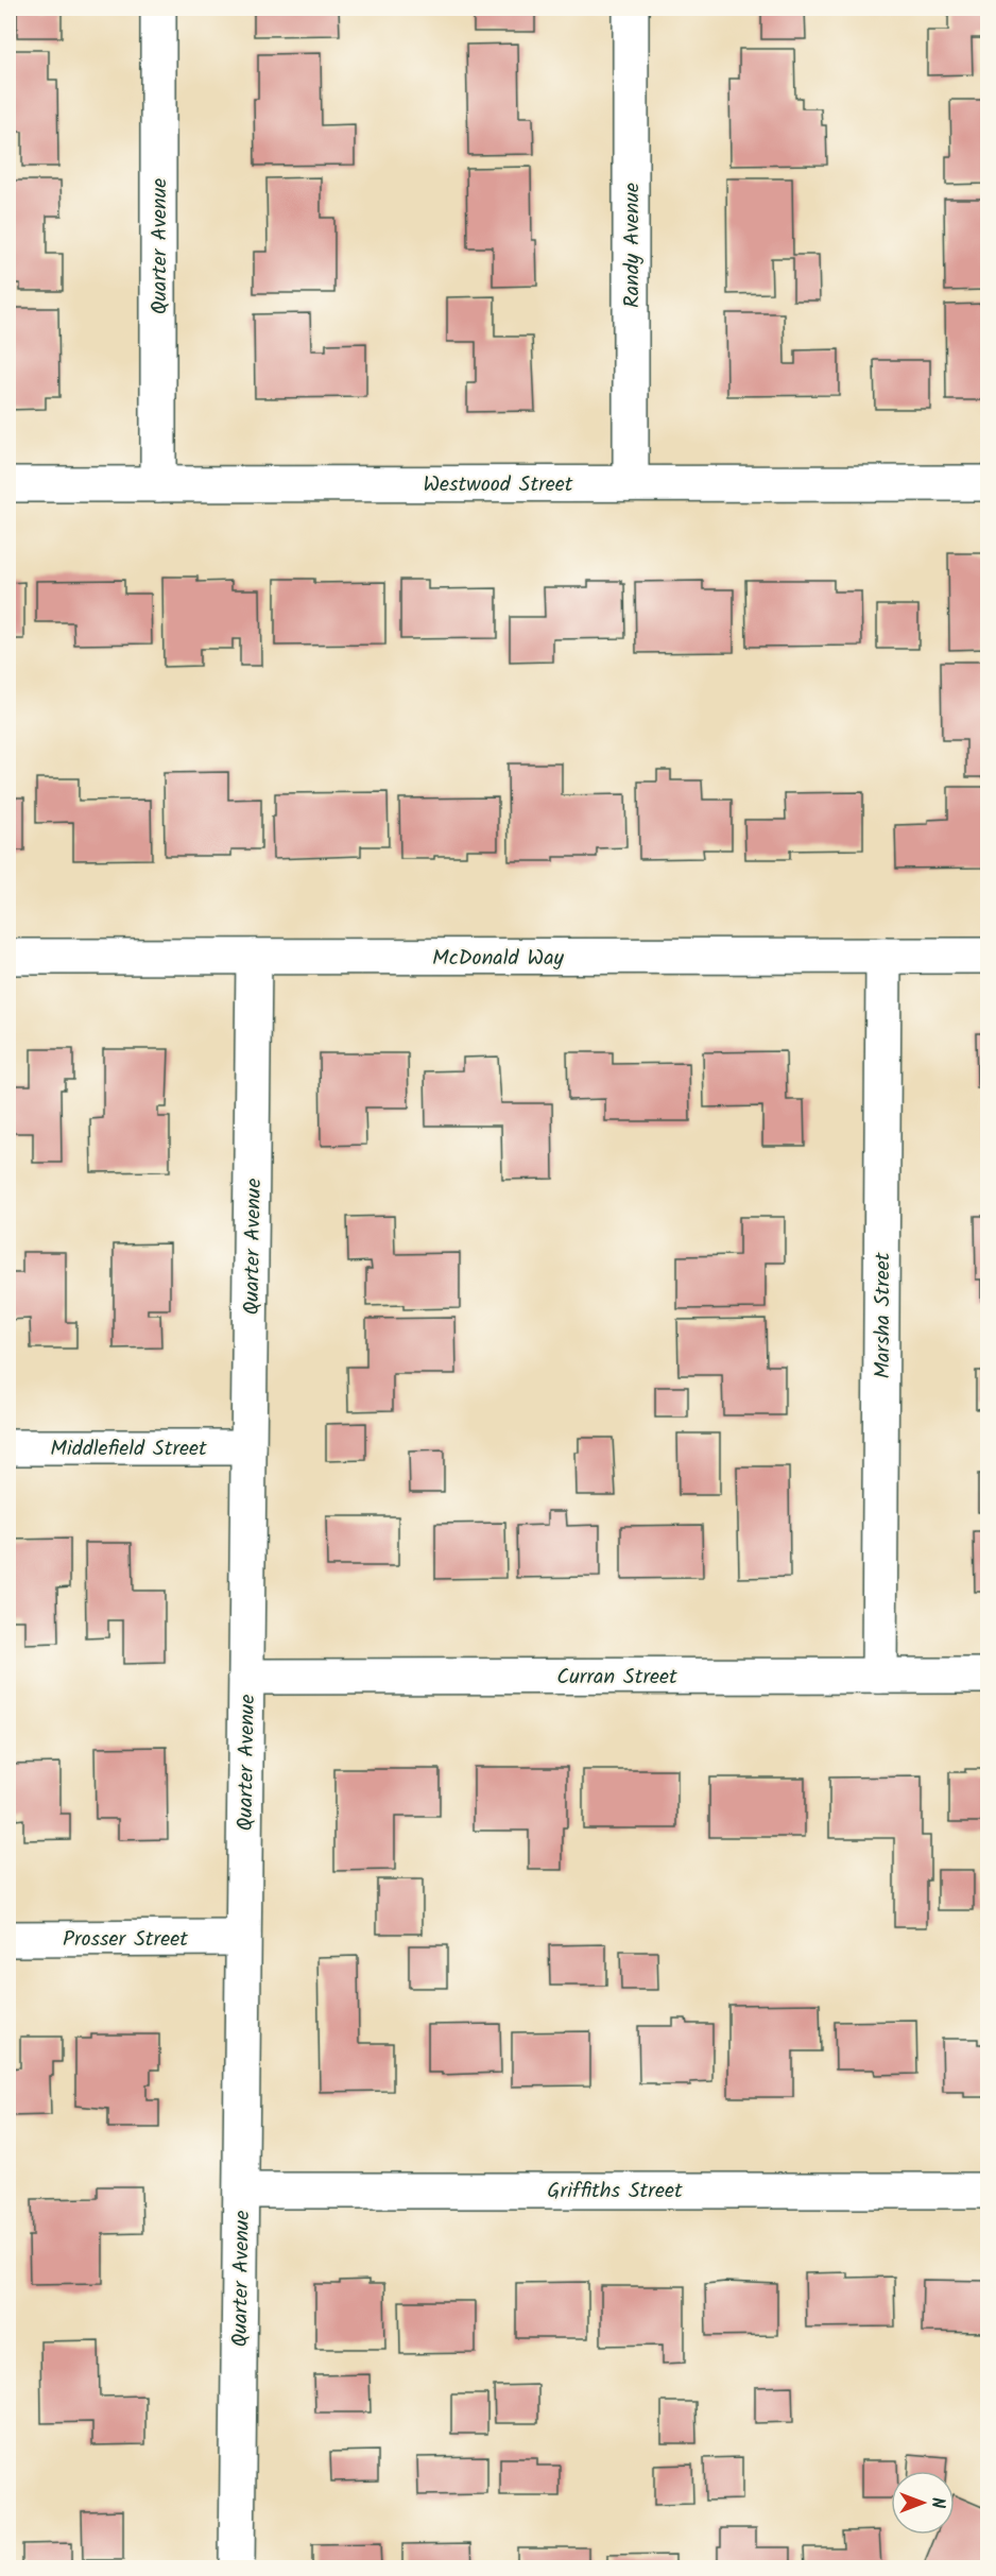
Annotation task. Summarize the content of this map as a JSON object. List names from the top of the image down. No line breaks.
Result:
{"streets":{"street":["Randy Avenue","Quarter Avenue","Westwood Street","McDonald Way","Marsha Street","Middlefield Street","Curran Street","Prosser Street","Griffiths Street"]},"crossings":[["Randy Avenue","Westwood Street"],["Quarter Avenue","Westwood Street"],["Quarter Avenue","McDonald Way"],["Quarter Avenue","Middlefield Street"],["Quarter Avenue","Curran Street"],["Quarter Avenue","Prosser Street"],["Quarter Avenue","Griffiths Street"],["McDonald Way","Marsha Street"],["Marsha Street","Curran Street"]],"north":"right"}
